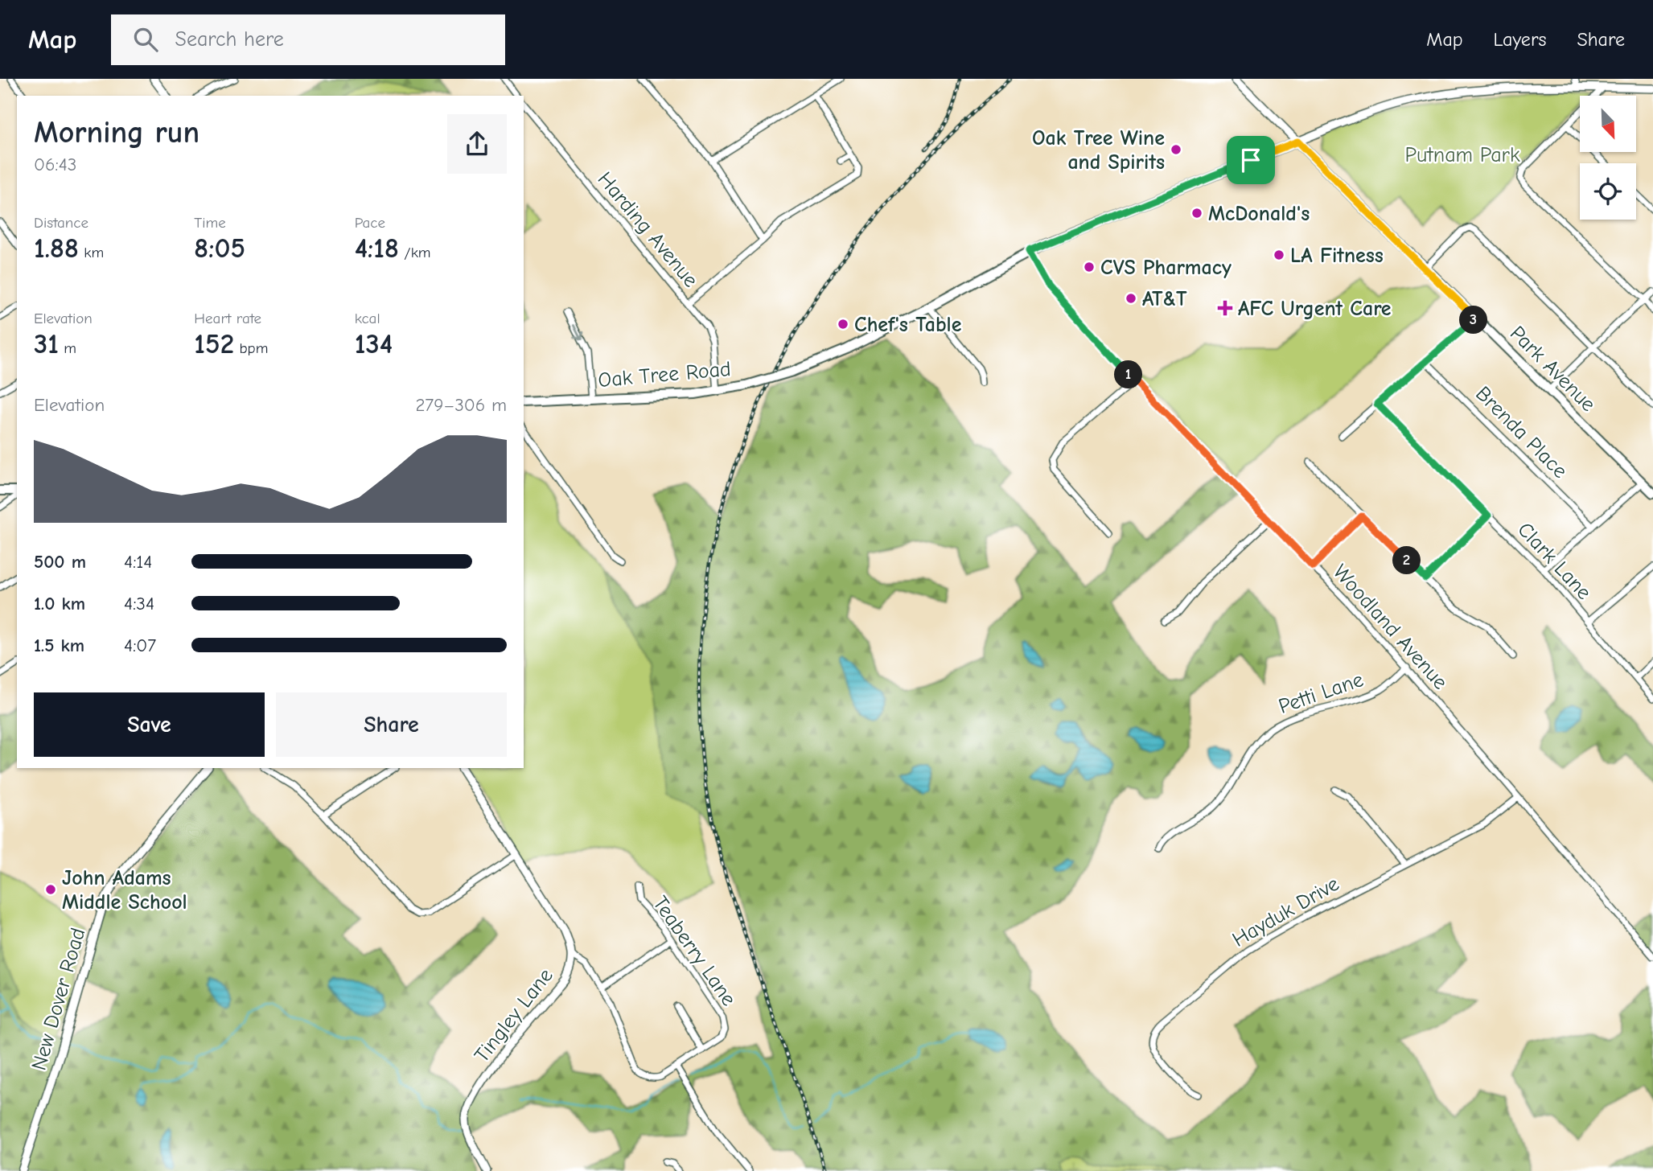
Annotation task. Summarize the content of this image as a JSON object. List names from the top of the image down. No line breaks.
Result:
{"streets":{"main road":["Park Avenue","Oak Tree Road"],"street":["Harding Avenue","Brenda Place","Clark Lane","Woodland Avenue","Petti Lane","Hayduk Drive","Teaberry Lane","New Dover Road","Tingley Lane"]},"crossings":[["Harding Avenue","Oak Tree Road"],["Park Avenue","Oak Tree Road"],["Oak Tree Road","Woodland Avenue"],["Woodland Avenue","Petti Lane"],["Woodland Avenue","Hayduk Drive"],["Teaberry Lane","Tingley Lane"]],"parks":["Putnam Park"],"places":{"other":["Oak Tree Wine and Spirits","McDonald's","LA Fitness","CVS Pharmacy","AT&T","Chef's Table","John Adams Middle School"],"health":["AFC Urgent Care"]},"north":"bottom right","page":{"header":"Map","search":"Search here","nav":["Map","Layers","Share"],"heading":["Morning run","06:43"],"stats":[["Distance","1.88 km"],["Time","8:05"],["Pace","4:18 /km"],["Elevation","31 m"],["Heart rate","152 bpm"],["kcal","134"]],"pins":["3","1","2"],"chart":["Elevation","279–306 m"],"list":[{"name":"500 m","note":"4:14"},{"name":"1.0 km","note":"4:34"},{"name":"1.5 km","note":"4:07"}],"buttons":["Save","Share"]}}
